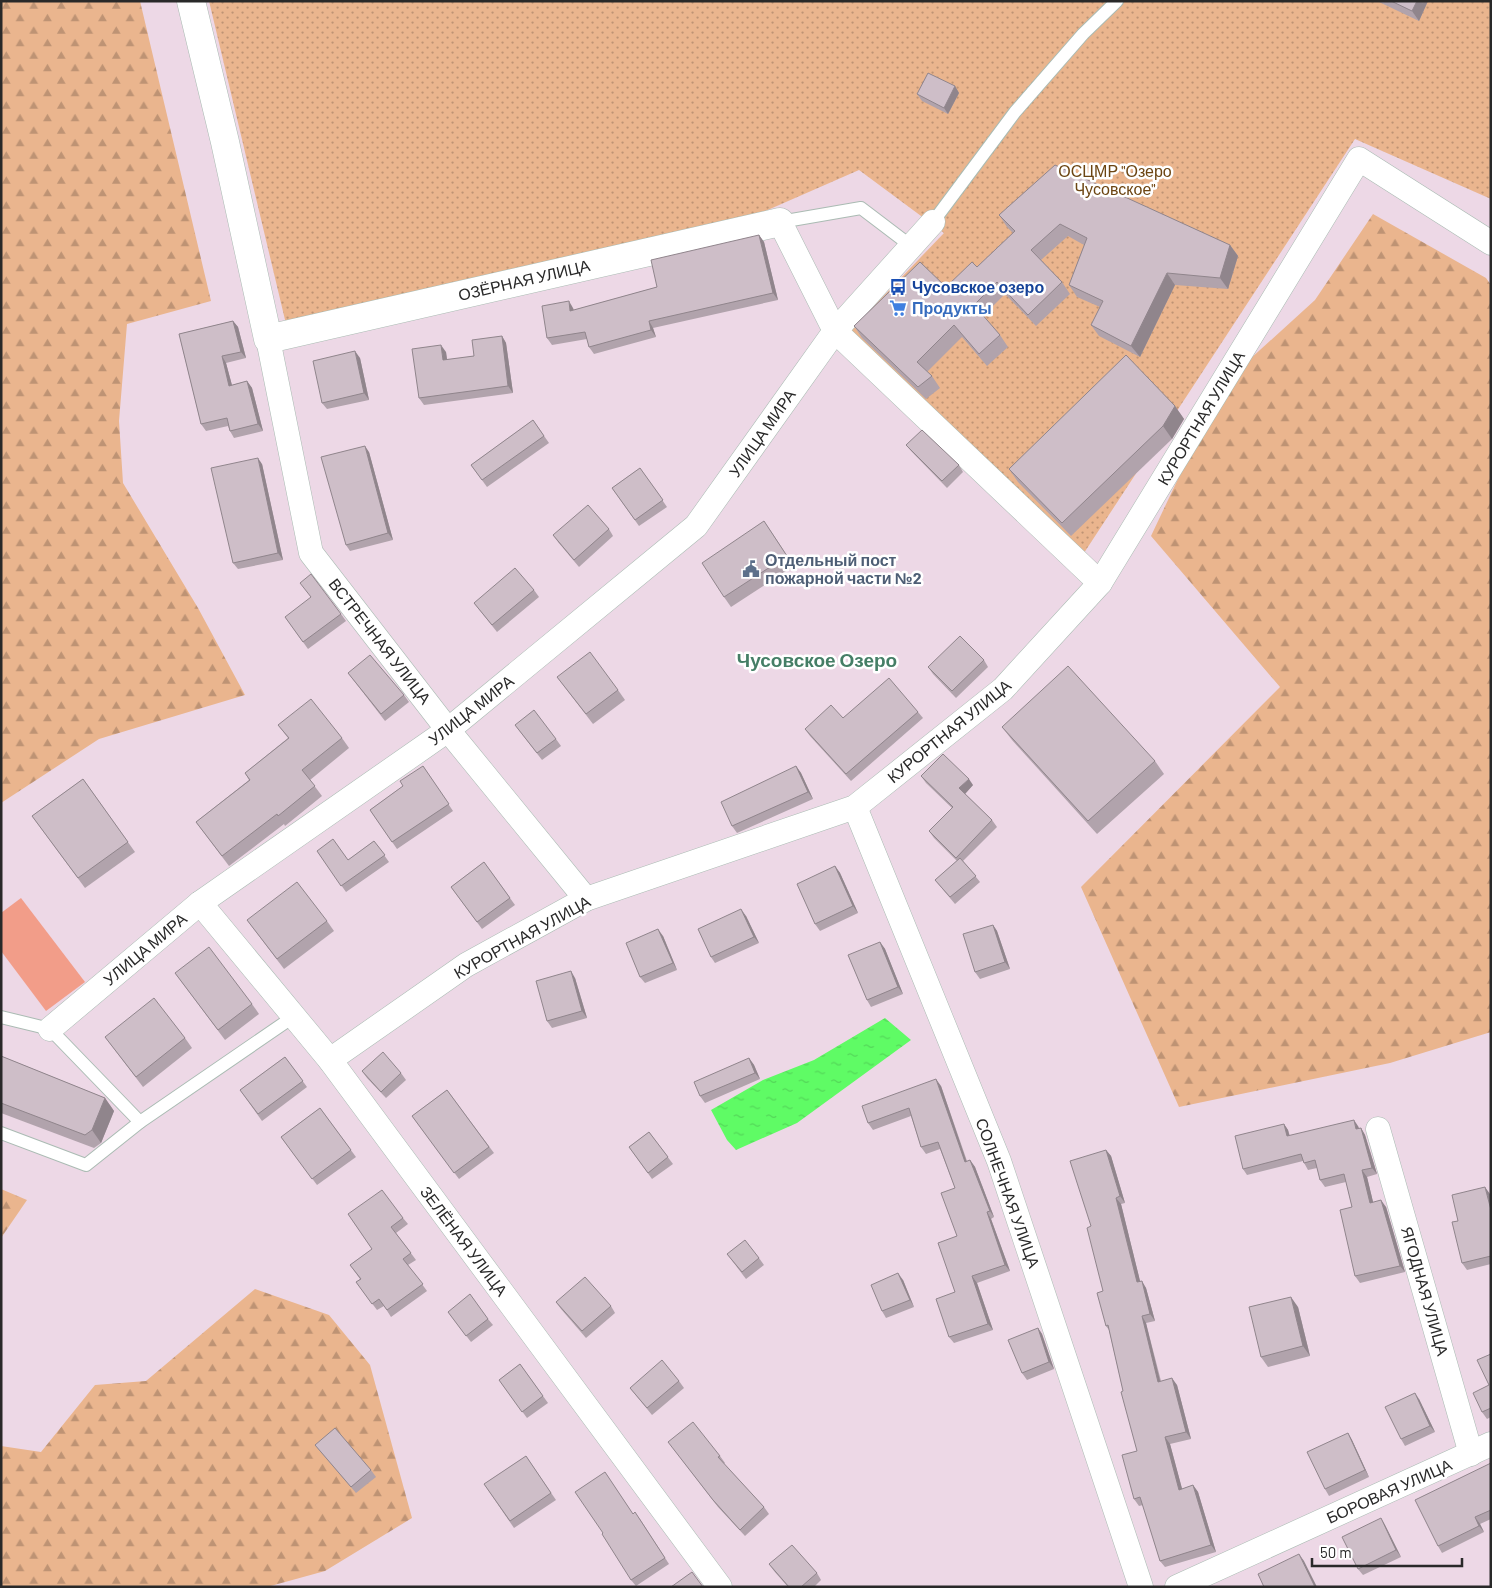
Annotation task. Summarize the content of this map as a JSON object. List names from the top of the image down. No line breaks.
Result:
{"streets":{"street":["ОЗЁРНАЯ УЛИЦА","КУРОРТНАЯ УЛИЦА","УЛИЦА МИРА","ВСТРЕЧНАЯ УЛИЦА","СОЛНЕЧНАЯ УЛИЦА","ЗЕЛЁНАЯ УЛИЦА","ЯГОДНАЯ УЛИЦА","БОРОВАЯ УЛИЦА"]},"crossings":[["ОЗЁРНАЯ УЛИЦА","ВСТРЕЧНАЯ УЛИЦА"],["КУРОРТНАЯ УЛИЦА","ВСТРЕЧНАЯ УЛИЦА"],["КУРОРТНАЯ УЛИЦА","СОЛНЕЧНАЯ УЛИЦА"],["КУРОРТНАЯ УЛИЦА","ЗЕЛЁНАЯ УЛИЦА"],["УЛИЦА МИРА","ВСТРЕЧНАЯ УЛИЦА"],["УЛИЦА МИРА","ЗЕЛЁНАЯ УЛИЦА"],["ЯГОДНАЯ УЛИЦА","БОРОВАЯ УЛИЦА"]],"districts":["Чусовское Озеро"],"parks":["ОСЦМР \"Озеро Чусовское\""],"places":{"bus stop":["Чусовское озеро"],"supermarket":["Продукты"],"public building":["Отдельный пост пожарной части №2"]},"scale_bar":"50 m"}
